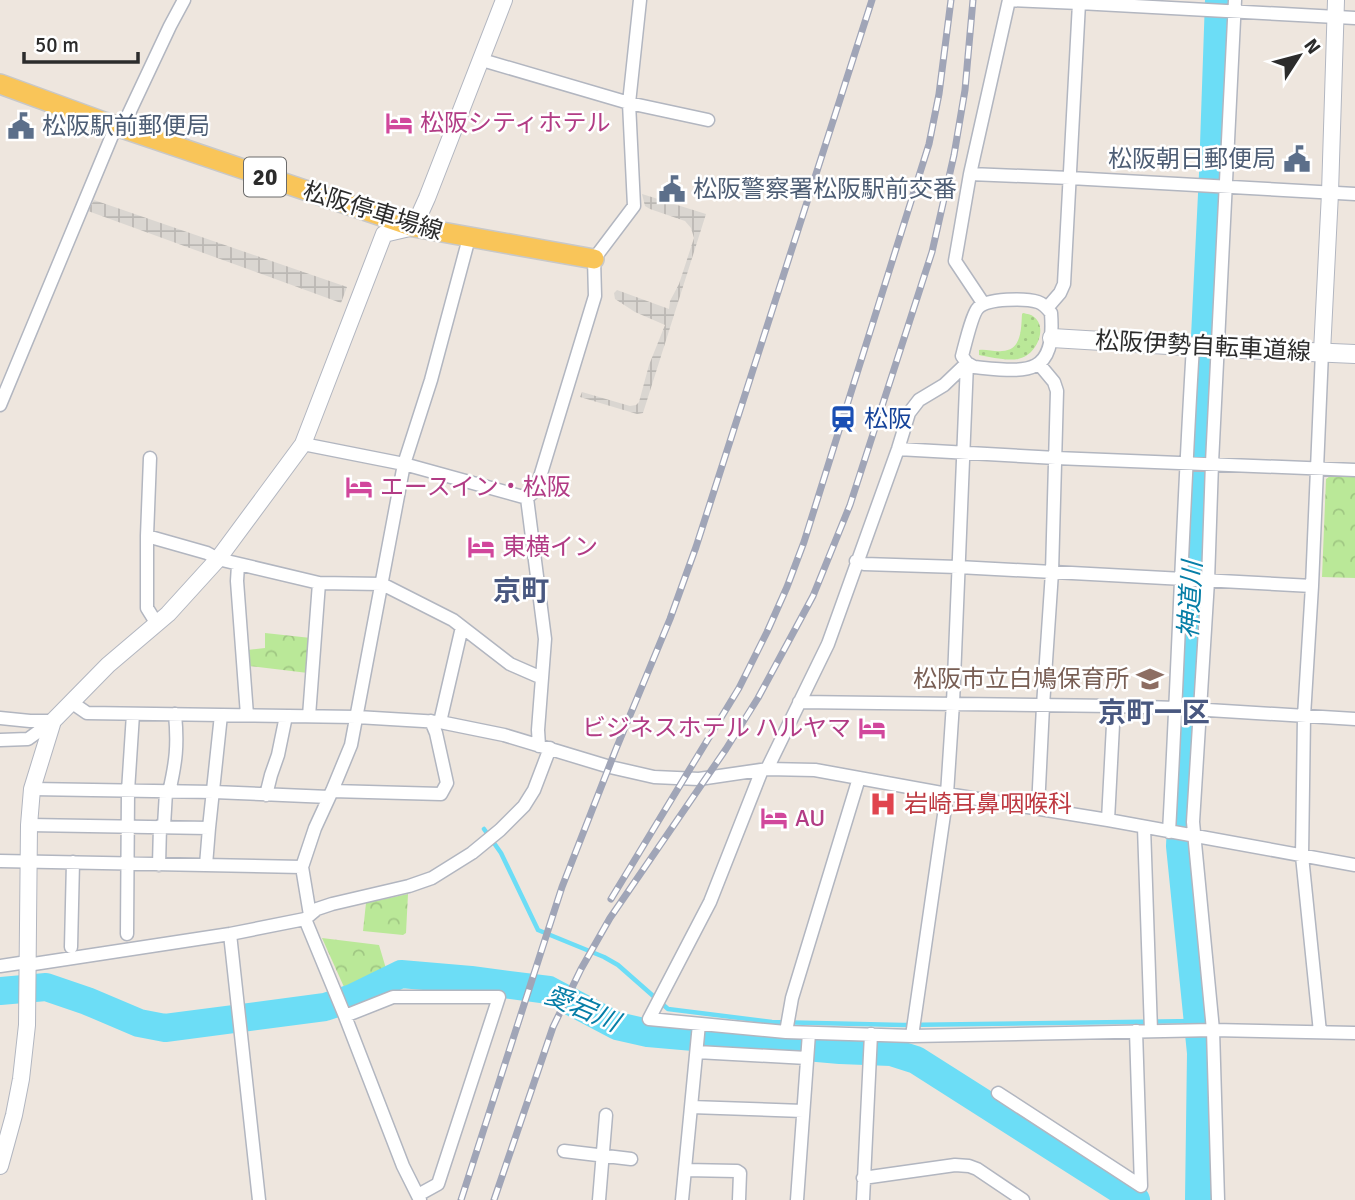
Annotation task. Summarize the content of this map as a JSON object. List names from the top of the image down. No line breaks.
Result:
{"streets":{"main road":["20","松阪停車場線","松阪伊勢自転車道線"]},"districts":["京町","京町一区"],"water":["神道川","愛宕川"],"places":{"hotel":["松阪シティホテル","エースイン・松阪","東横イン","ビジネスホテル ハルヤマ","AU"],"public building":["松阪駅前郵便局","松阪朝日郵便局","松阪警察署松阪駅前交番"],"station":["松阪"],"school or university":["松阪市立白鳩保育所"],"hospital":["岩崎耳鼻咽喉科"]},"scale_bar":"50 m","north":"top right"}
